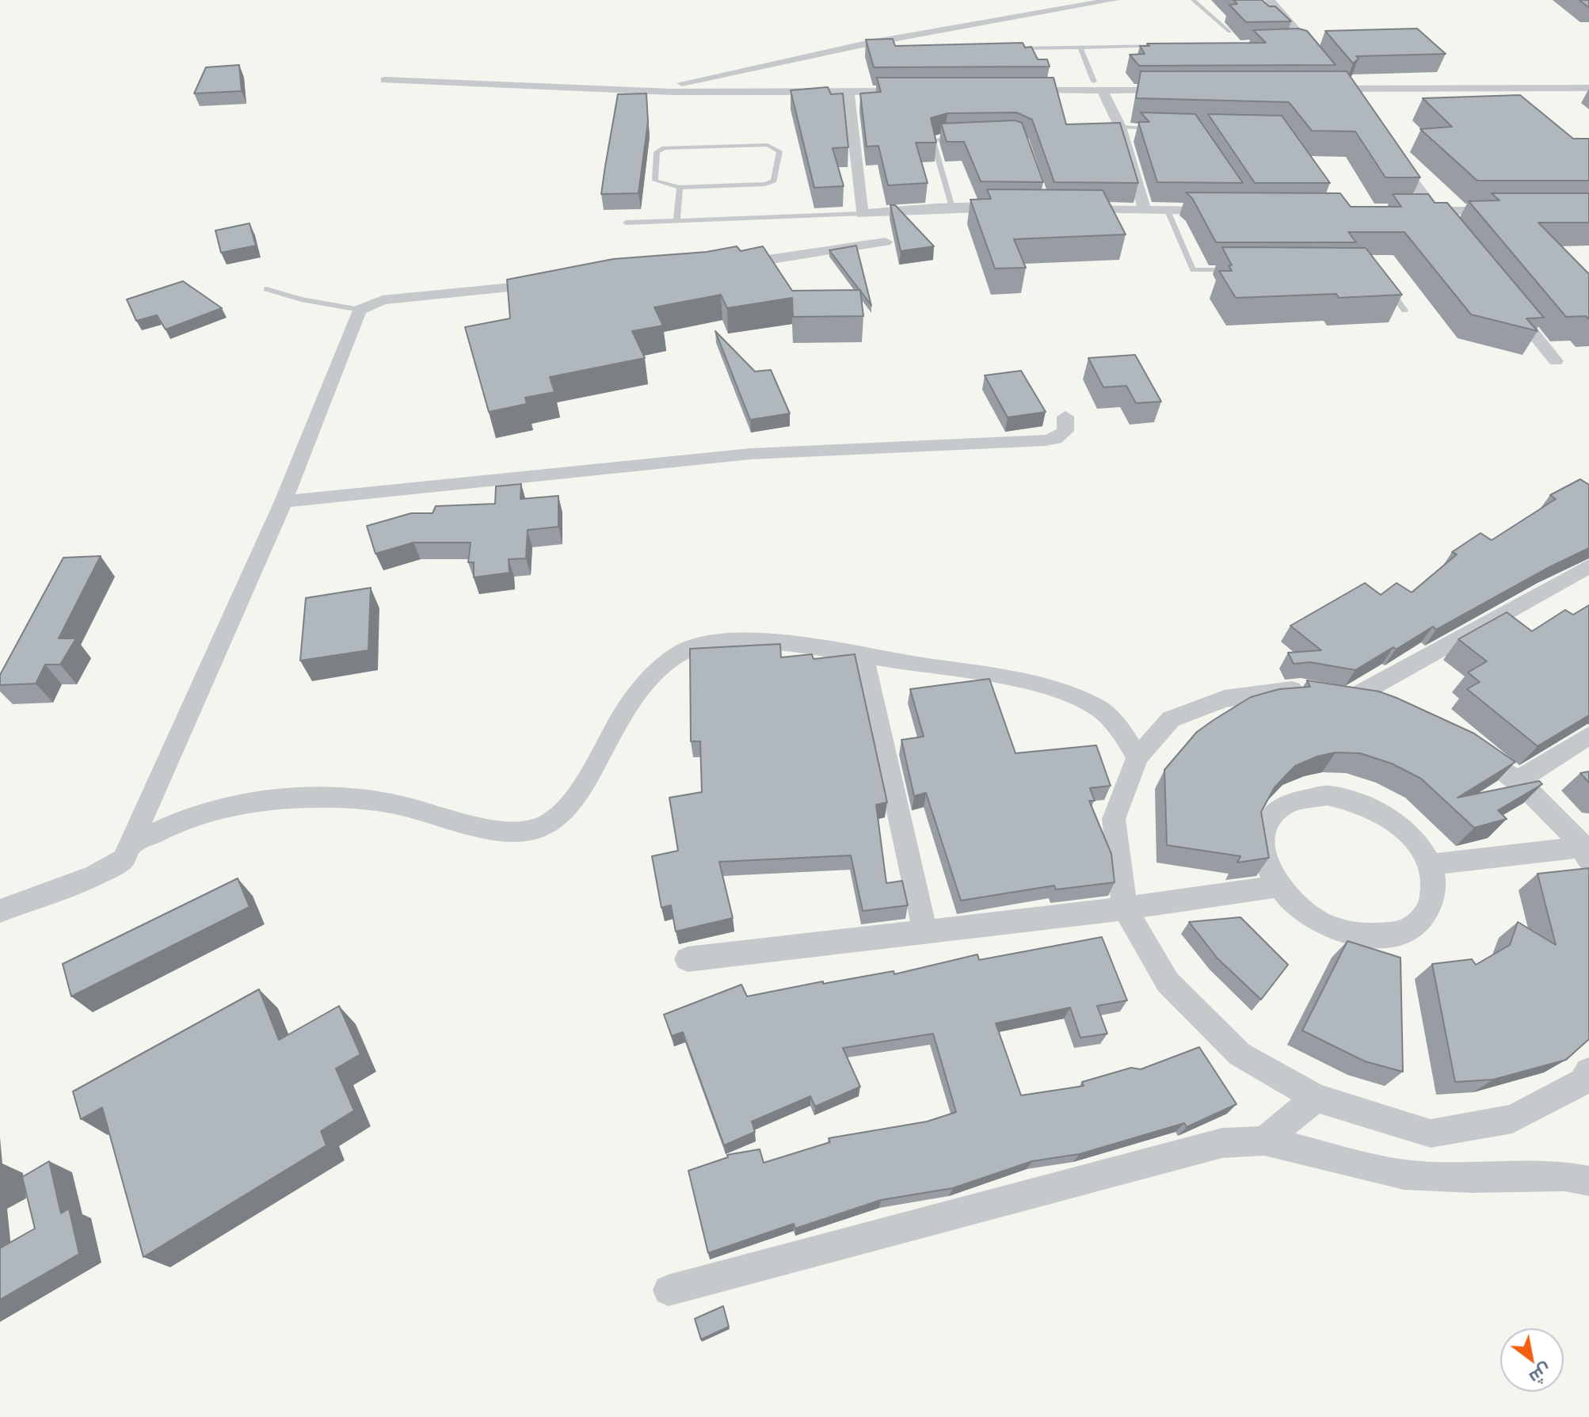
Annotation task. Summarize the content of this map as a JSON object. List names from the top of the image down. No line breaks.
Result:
{"north":"bottom right"}
